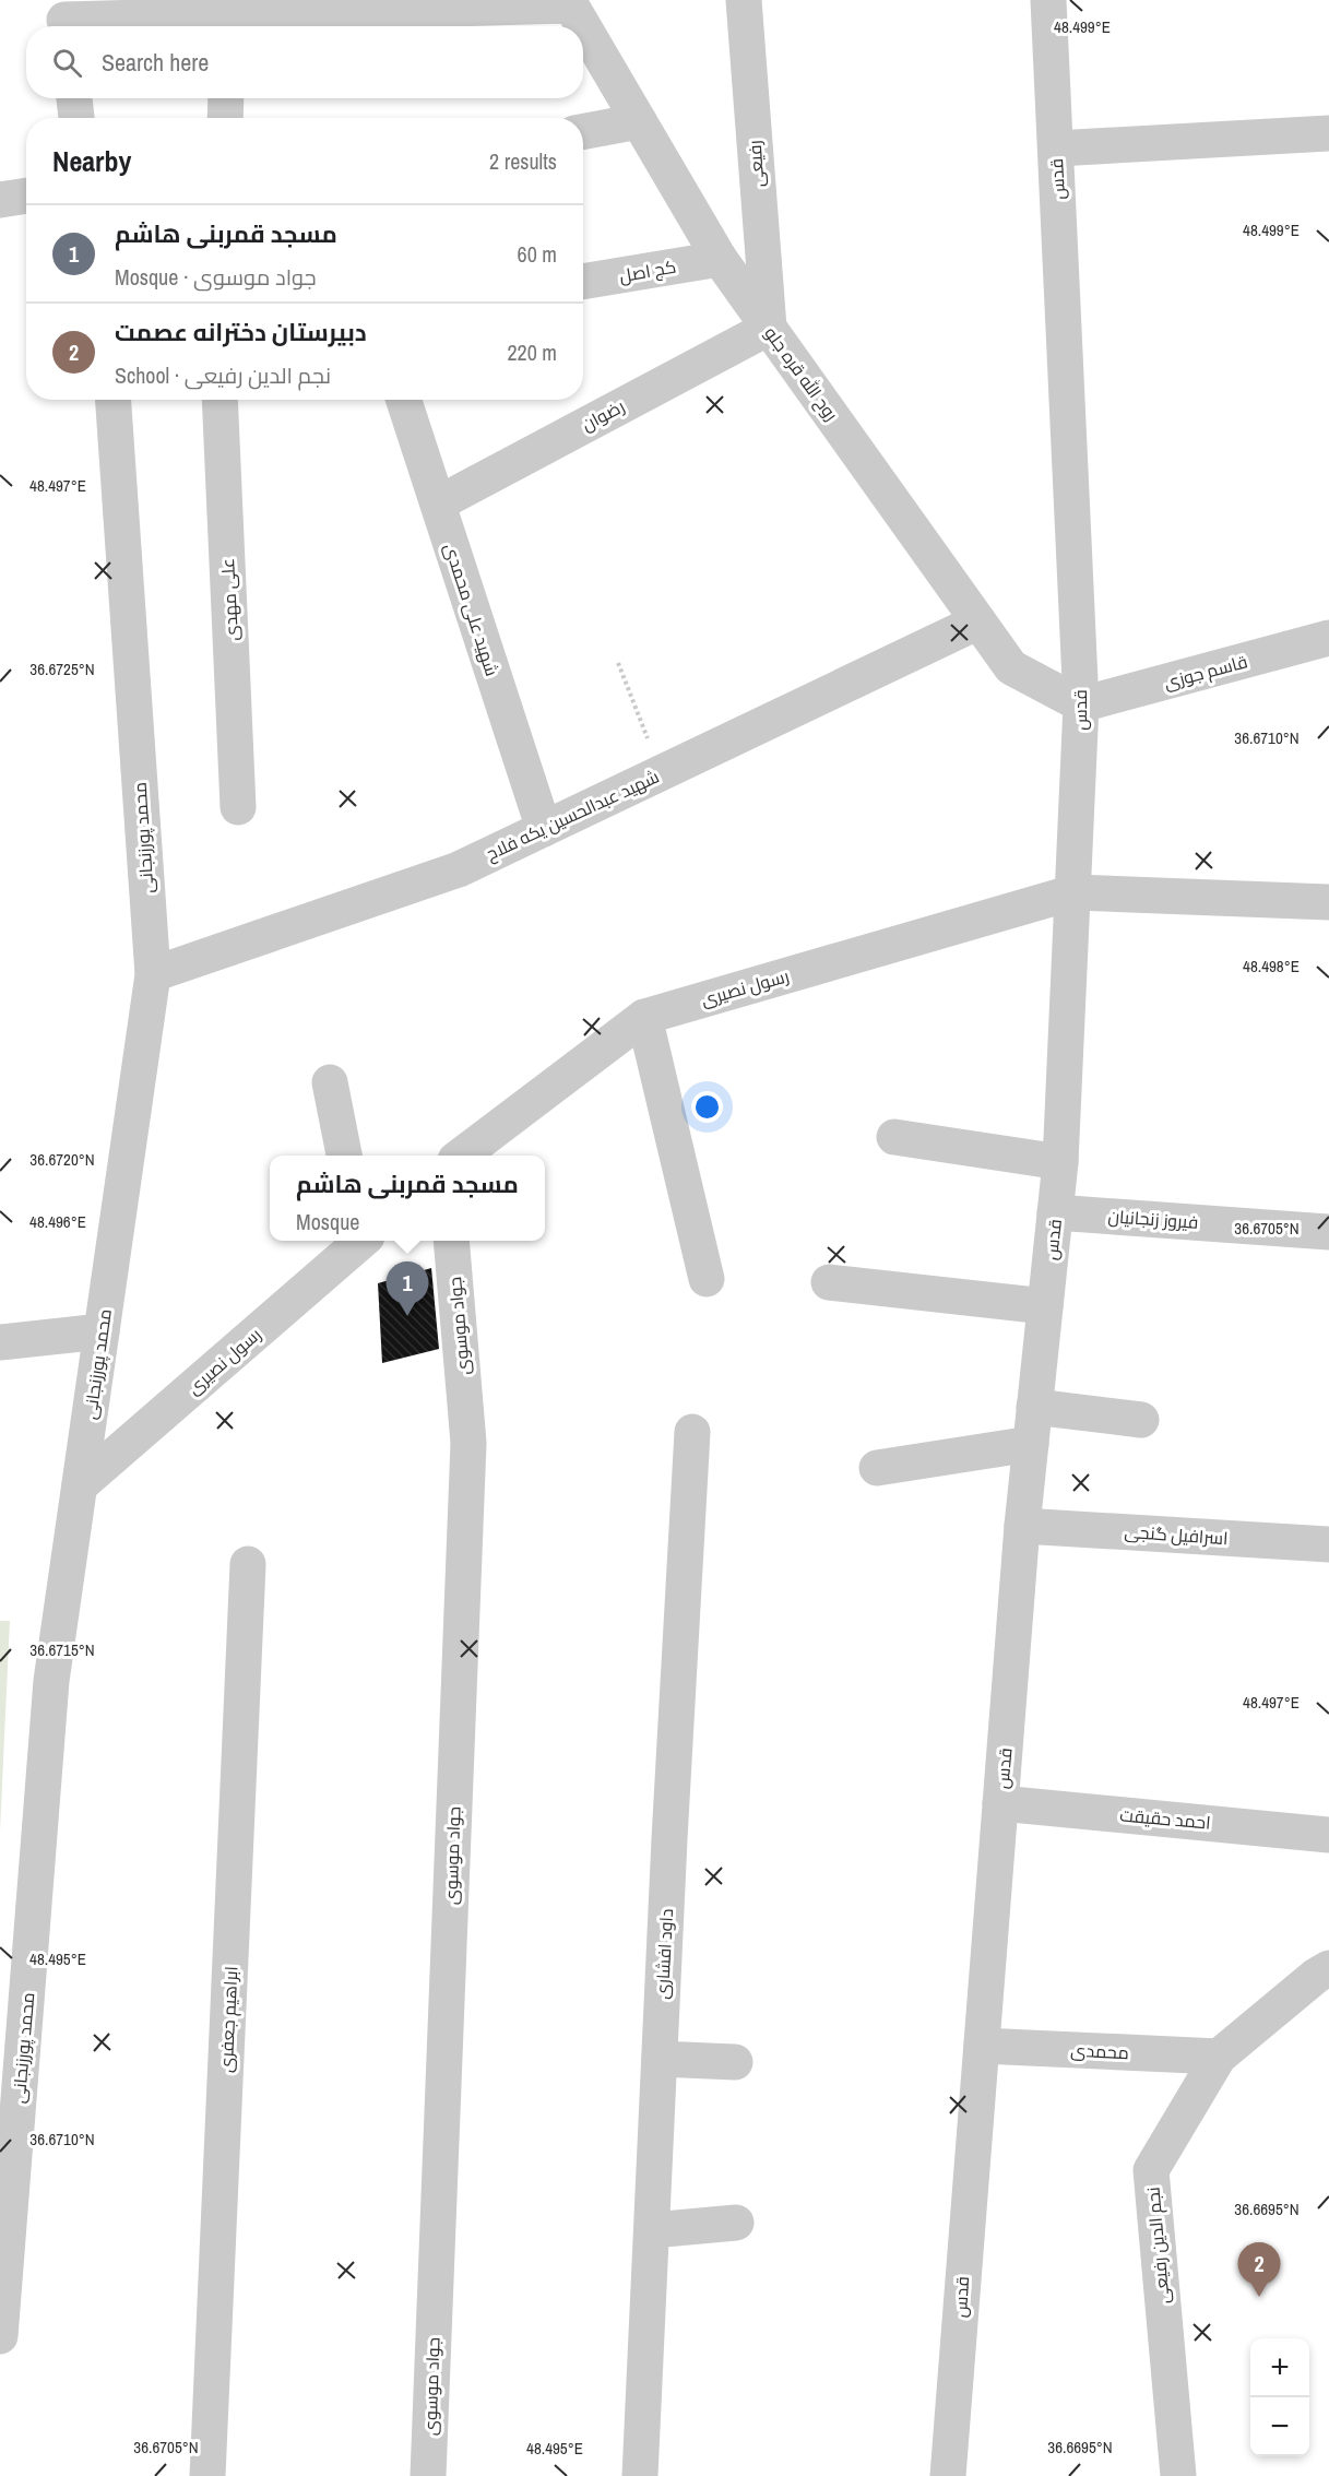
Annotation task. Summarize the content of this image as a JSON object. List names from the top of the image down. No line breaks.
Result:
{"streets":{"street":["رفیعی","قدس","کج اصل","روح الله قره جلو","رضوان","علی مهدی","شهید علی محمدی","قاسم جوزی","شهید عبدالحسین یکه فلاح","محمد پورزنجانی","رسول نصیری","فیروز زنجانیان","جواد موسوی","اسرافیل گنجی","احمد حقیقت","داود افشاری","ابراهیم جعفری","محمدی","نجم الدین رفیعی"]},"crossings":[["رفیعی","روح الله قره جلو"],["رفیعی","رضوان"],["قدس","روح الله قره جلو"],["قدس","قاسم جوزی"],["قدس","رسول نصیری"],["قدس","فیروز زنجانیان"],["قدس","اسرافیل گنجی"],["قدس","احمد حقیقت"],["قدس","محمدی"],["کج اصل","روح الله قره جلو"],["روح الله قره جلو","رضوان"],["روح الله قره جلو","قاسم جوزی"],["روح الله قره جلو","شهید عبدالحسین یکه فلاح"],["رضوان","شهید علی محمدی"],["شهید علی محمدی","شهید عبدالحسین یکه فلاح"],["شهید عبدالحسین یکه فلاح","محمد پورزنجانی"],["محمد پورزنجانی","رسول نصیری"],["محمدی","نجم الدین رفیعی"]],"page":{"search":"Search here","heading":["Nearby","2 results"],"list":[{"mark":"1","name":"مسجد قمربنی هاشم","note":"Mosque · جواد موسوی","value":"60 m"},{"mark":"2","name":"دبیرستان دخترانه عصمت","note":"School · نجم الدین رفیعی","value":"220 m"}],"popup":["مسجد قمربنی هاشم","Mosque"],"pins":["1","2"],"map_buttons":["+","−"]},"coordinates":["48.499°E","48.497°E","36.6725°N","36.6710°N","48.498°E","36.6720°N","48.496°E","36.6705°N","36.6715°N","48.495°E","36.6695°N"]}
